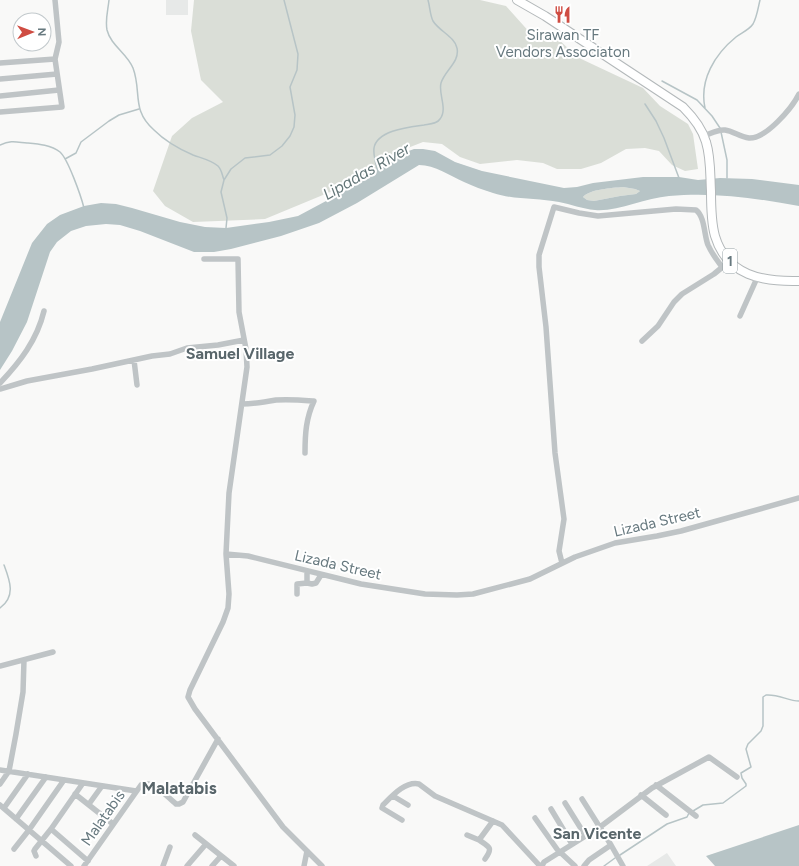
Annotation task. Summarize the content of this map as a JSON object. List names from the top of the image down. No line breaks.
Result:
{"streets":{"highway":["1"],"street":["Lizada Street","Malatabis"]},"districts":["Samuel Village","Malatabis","San Vicente"],"water":["Lipadas River"],"places":{"restaurant":["Sirawan TF Vendors Associaton"]},"north":"right"}
